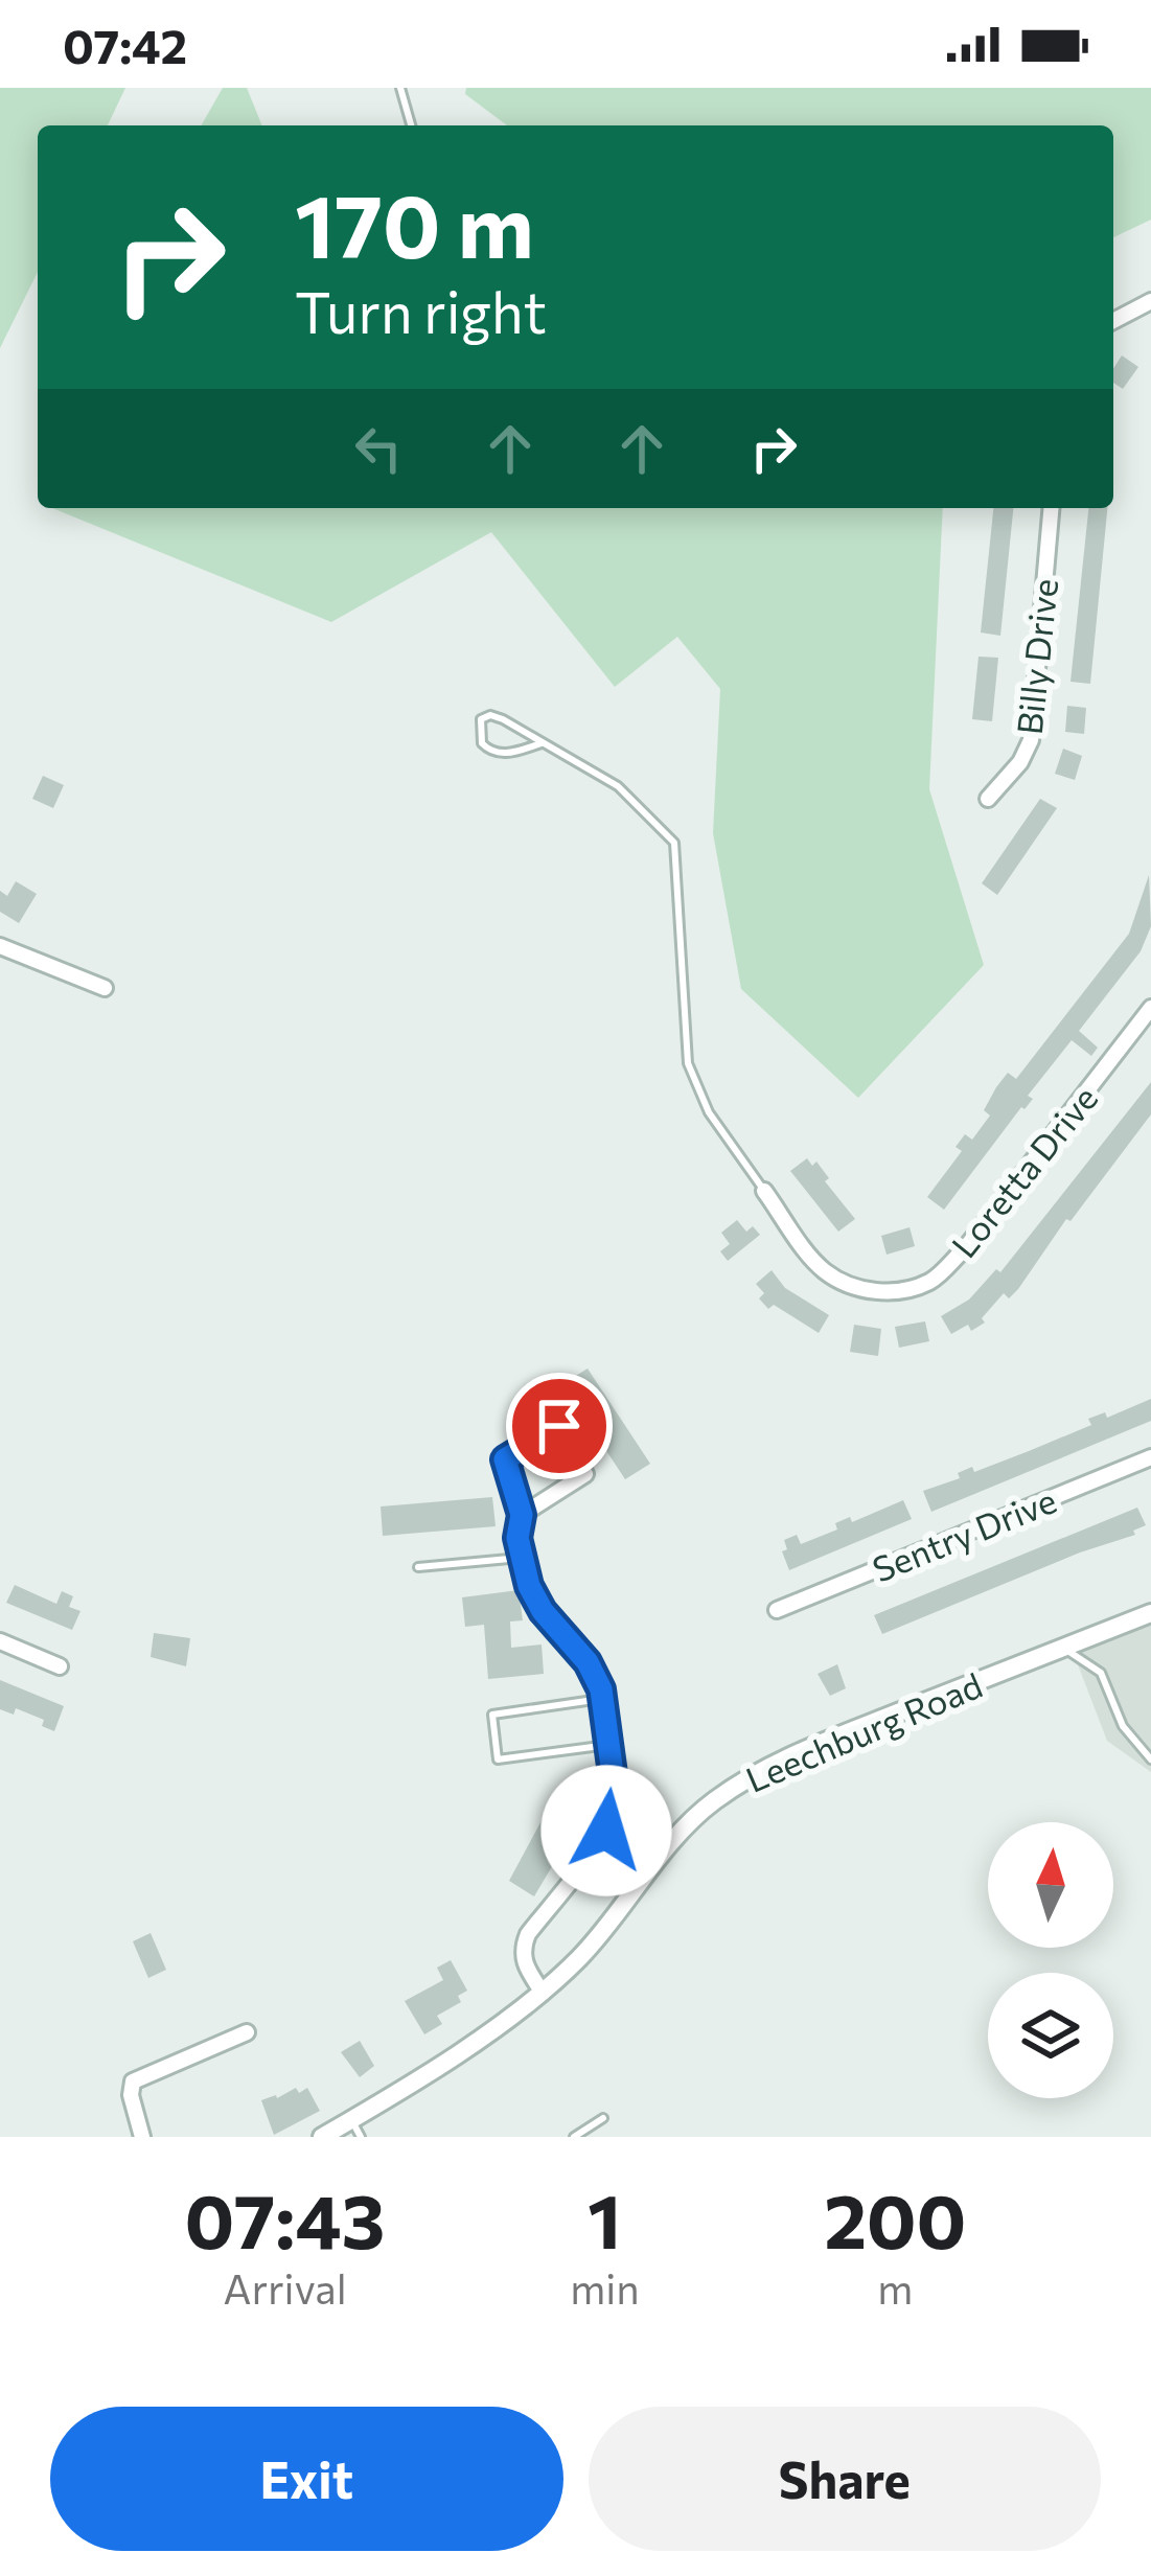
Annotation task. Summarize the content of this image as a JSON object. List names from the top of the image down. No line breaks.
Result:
{"streets":{"street":["Billy Drive","Loretta Drive","Sentry Drive","Leechburg Road"]},"north":"top","page":{"status":"07:42","turn":["170 m","Turn right"],"eta":["07:43","Arrival","1","min","200","m"],"buttons":["Exit","Share"]}}
